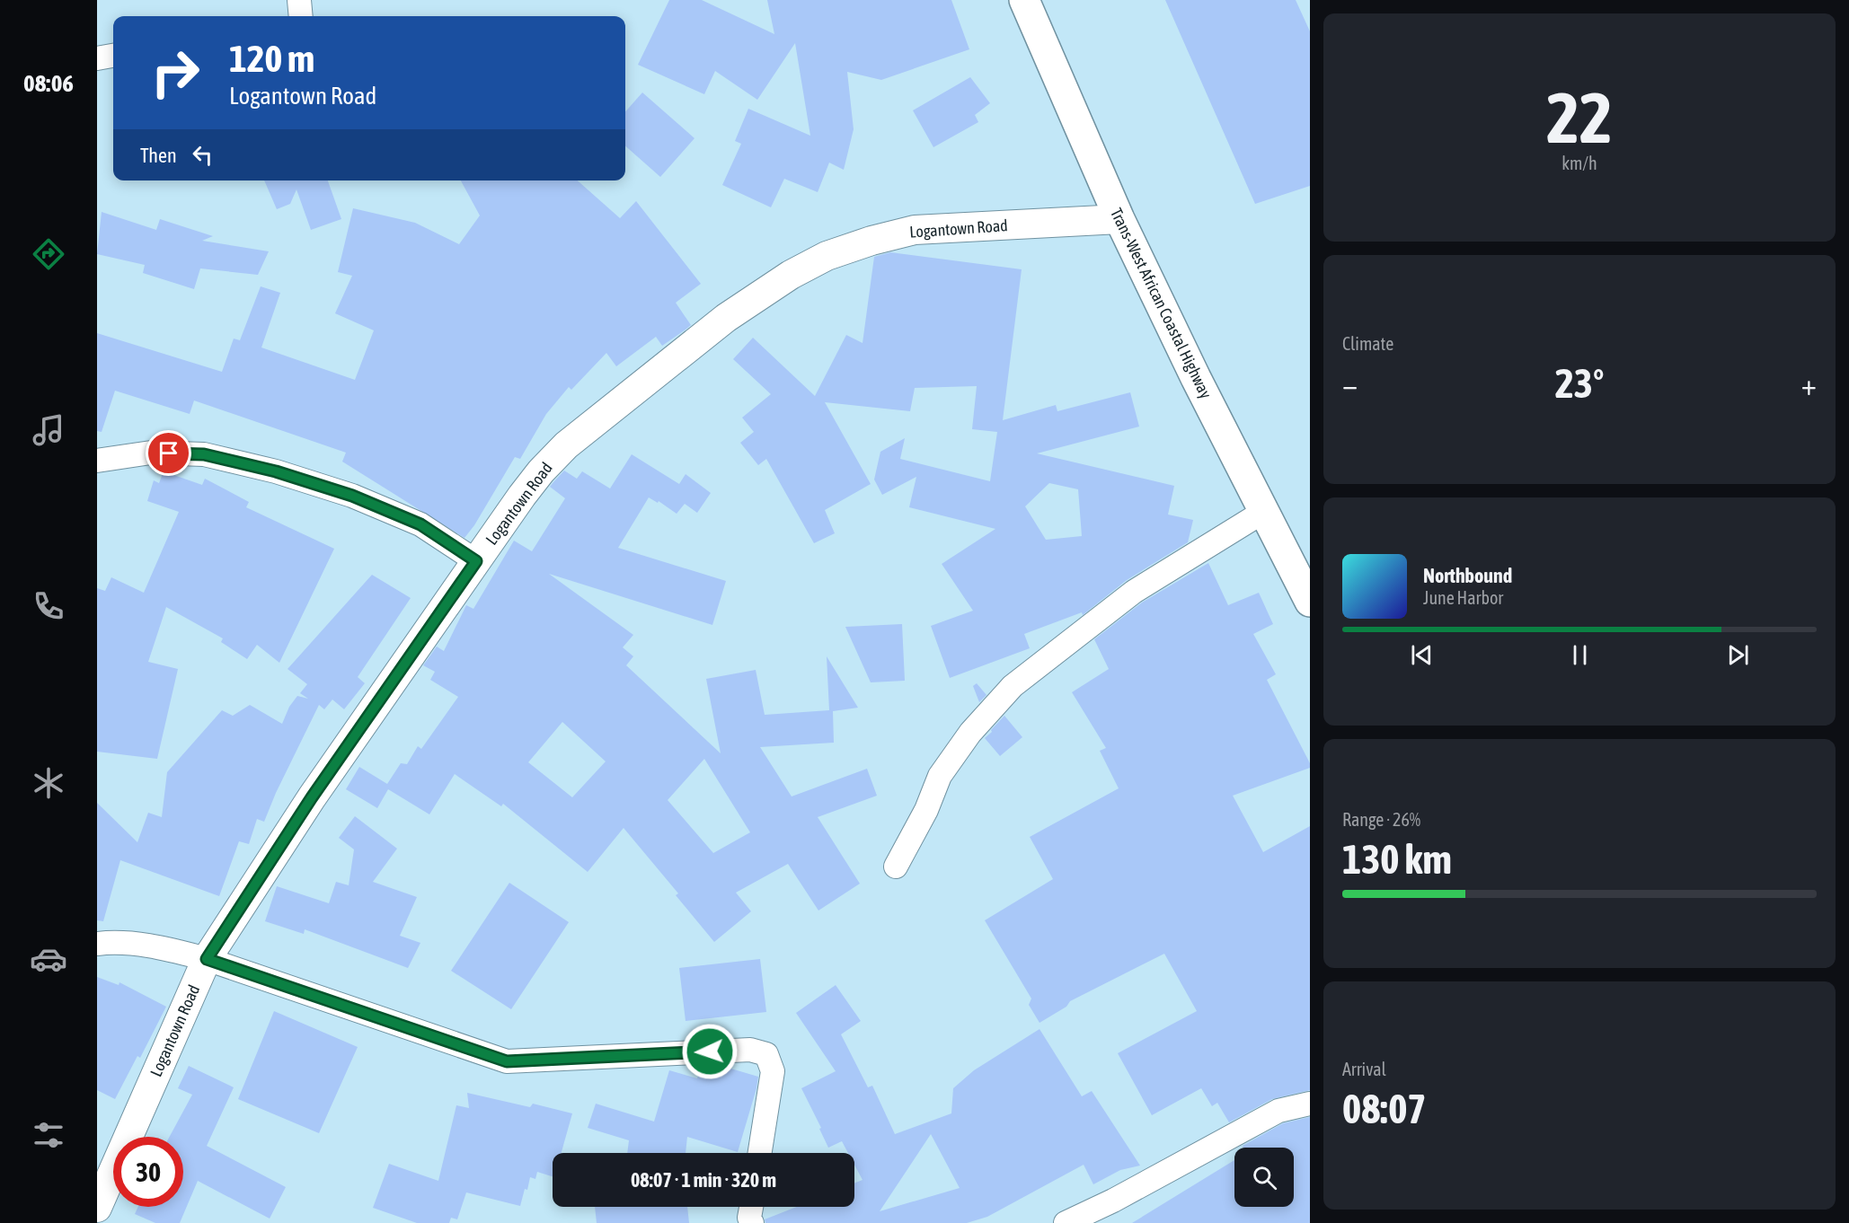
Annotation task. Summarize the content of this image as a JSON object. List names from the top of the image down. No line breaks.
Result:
{"streets":{"highway":["Trans-West African Coastal Highway"],"street":["Logantown Road"]},"crossings":[["Logantown Road","Trans-West African Coastal Highway"]],"page":{"tabs":"08:06","tile":[["22","km/h"],"Climate",["Range · 26%","130 km"],["Arrival","08:07"]],"turn":["120 m","Logantown Road"],"then":"Then","heat":["−","23°","+"],"song":["Northbound","June Harbor"],"limit":"30","trip":"08:07 · 1 min · 320 m"}}
